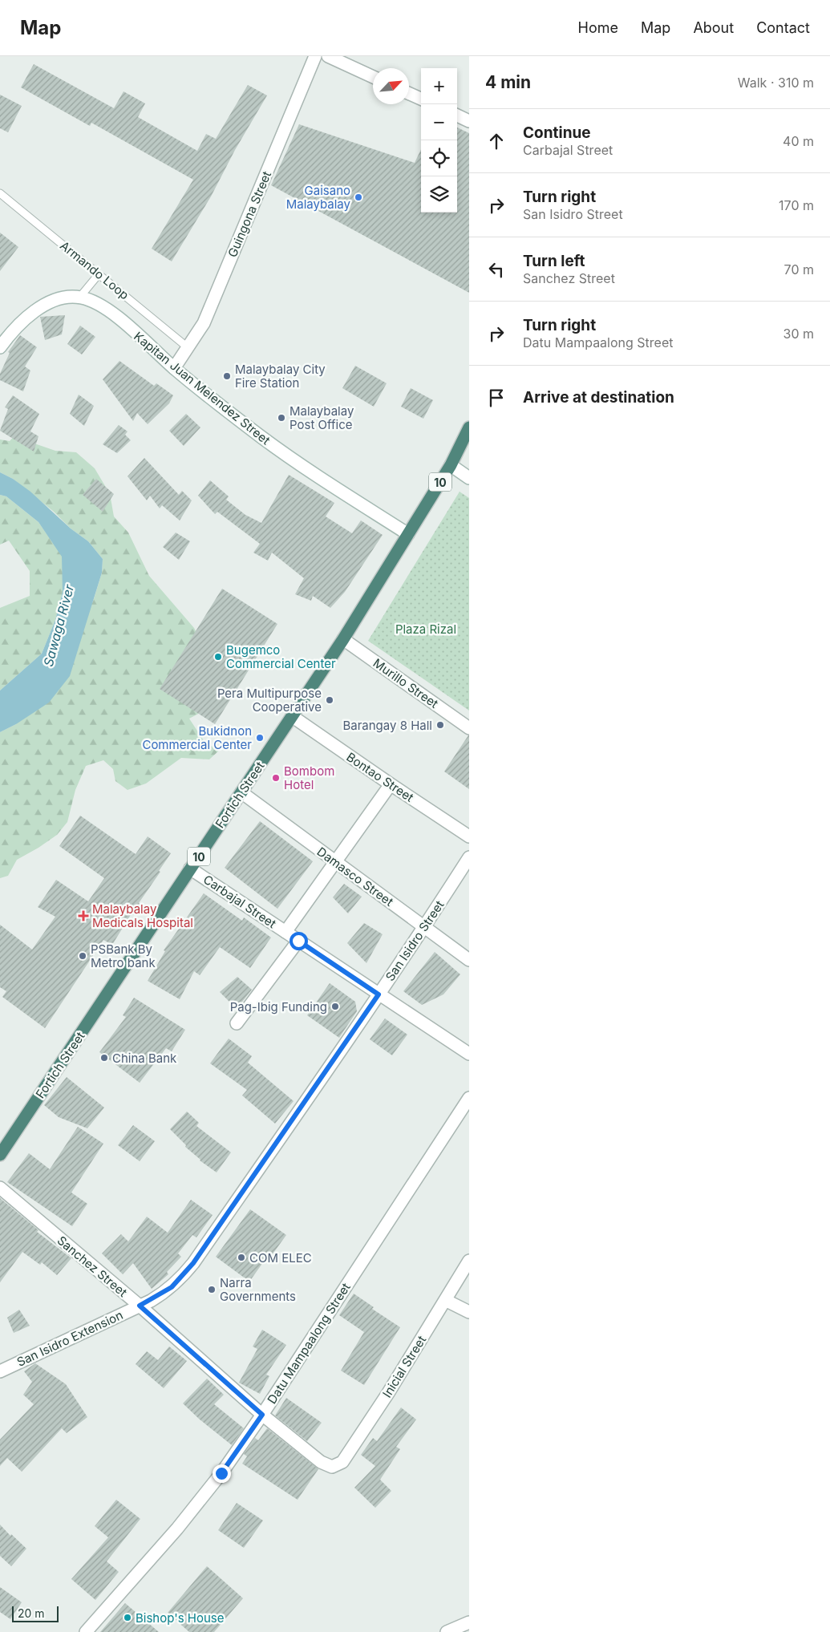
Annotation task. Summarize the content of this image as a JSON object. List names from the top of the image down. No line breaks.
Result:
{"streets":{"highway":["10","Fortich Street"],"street":["Guingona Street","Kapitan Juan Melendez Street","Murillo Street","Bontao Street","Damasco Street","Carbajal Street","San Isidro Street","Sanchez Street","San Isidro Extension","Datu Mampaalong Street","Inicial Street"],"lane":["Armando Loop"]},"crossings":[["Guingona Street","Armando Loop"],["Guingona Street","Kapitan Juan Melendez Street"],["Kapitan Juan Melendez Street","Fortich Street"],["Murillo Street","Fortich Street"],["Bontao Street","Fortich Street"],["Fortich Street","Damasco Street"],["Fortich Street","Carbajal Street"],["Damasco Street","San Isidro Street"],["Carbajal Street","San Isidro Street"],["San Isidro Street","Sanchez Street"],["San Isidro Street","San Isidro Extension"],["Sanchez Street","San Isidro Extension"],["Sanchez Street","Datu Mampaalong Street"],["Sanchez Street","Inicial Street"]],"water":["Sawaga River"],"parks":["Plaza Rizal"],"places":{"other":["Gaisano Malaybalay","Malaybalay City Fire Station","Malaybalay Post Office","Bugemco Commercial Center","Pera Multipurpose Cooperative","Barangay 8 Hall","Bukidnon Commercial Center","Bombom Hotel","PSBank By Metro bank","Pag-Ibig Funding","China Bank","COM ELEC","Narra Governments","Bishop's House"],"health":["Malaybalay Medicals Hospital"]},"scale_bar":"20 m","north":"top right","page":{"header":"Map","nav":["Home","Map","About","Contact"],"heading":["4 min","Walk · 310 m"],"map_buttons":["+","−"],"list":[["Continue","Carbajal Street","40 m"],["Turn right","San Isidro Street","170 m"],["Turn left","Sanchez Street","70 m"],["Turn right","Datu Mampaalong Street","30 m"],"Arrive at destination"],"scale":"20 m"}}
